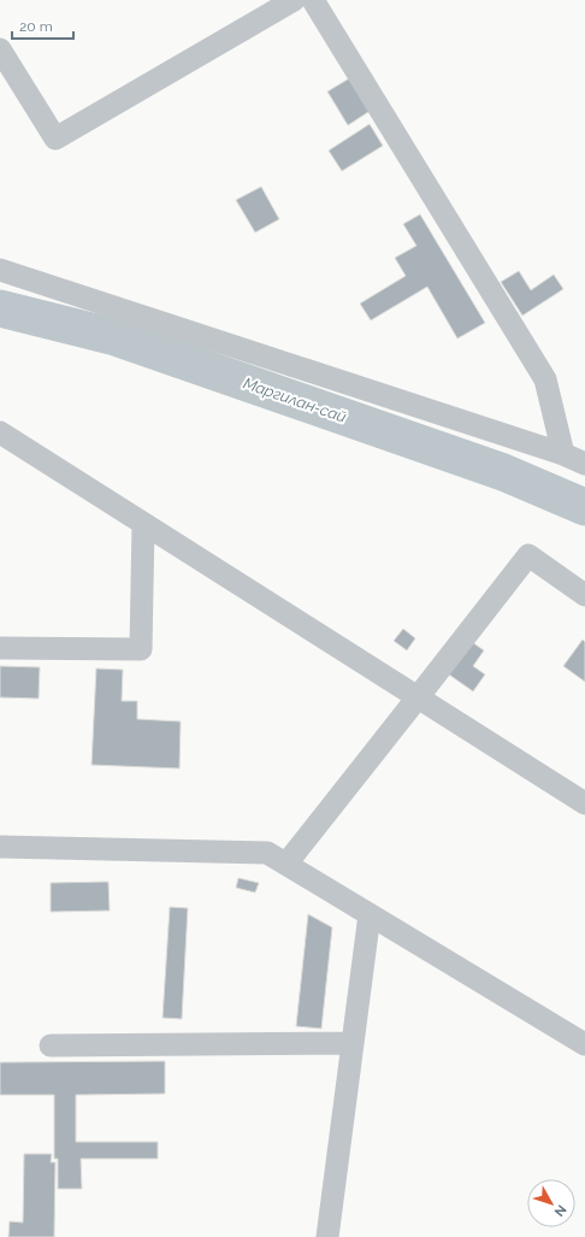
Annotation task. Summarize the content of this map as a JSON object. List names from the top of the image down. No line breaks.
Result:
{"water":["Маргилан-сай"],"scale_bar":"20 m","north":"bottom right"}
